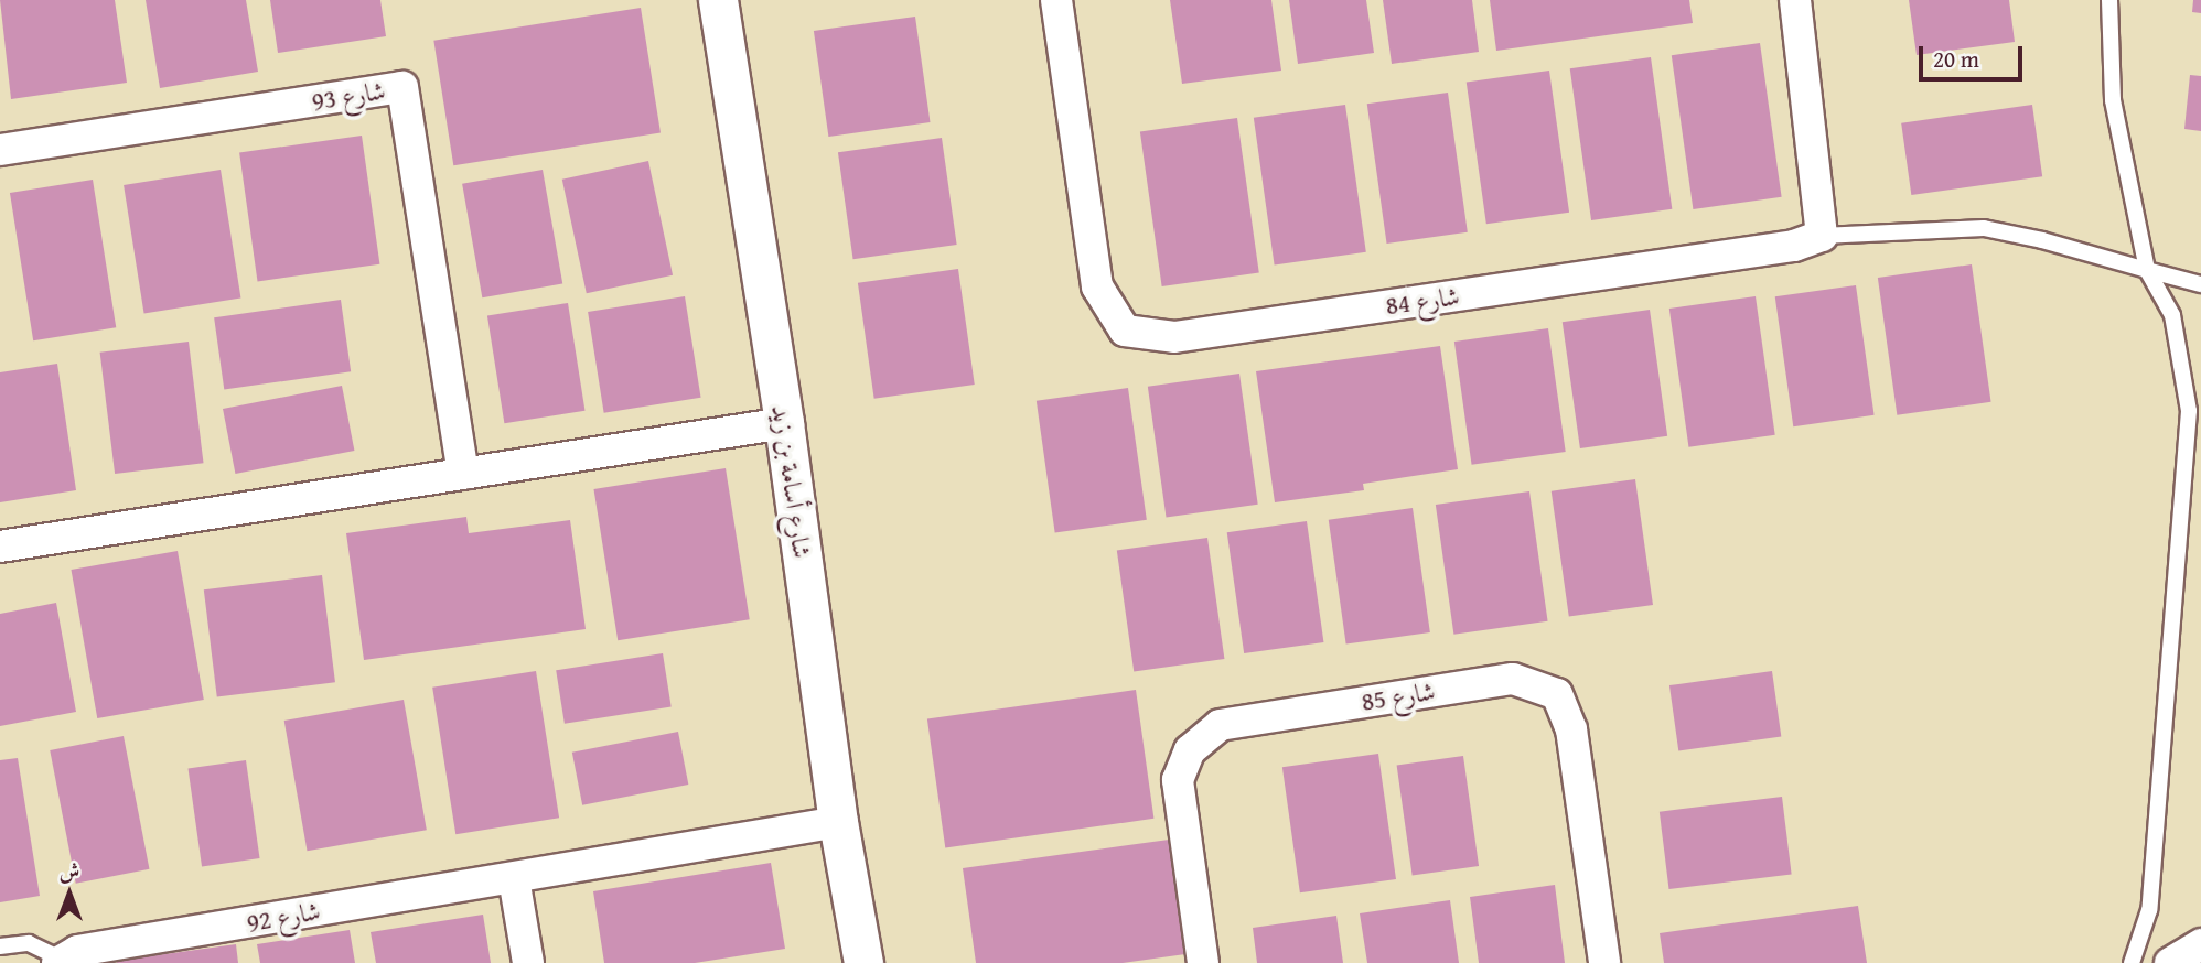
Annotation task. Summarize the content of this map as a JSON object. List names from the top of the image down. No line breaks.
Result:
{"streets":{"street":["شارع 93","شارع 84","شارع أسامة بن زيد","شارع 85","شارع 92"]},"crossings":[["شارع أسامة بن زيد","شارع 92"]],"scale_bar":"20 m","north":"top"}
